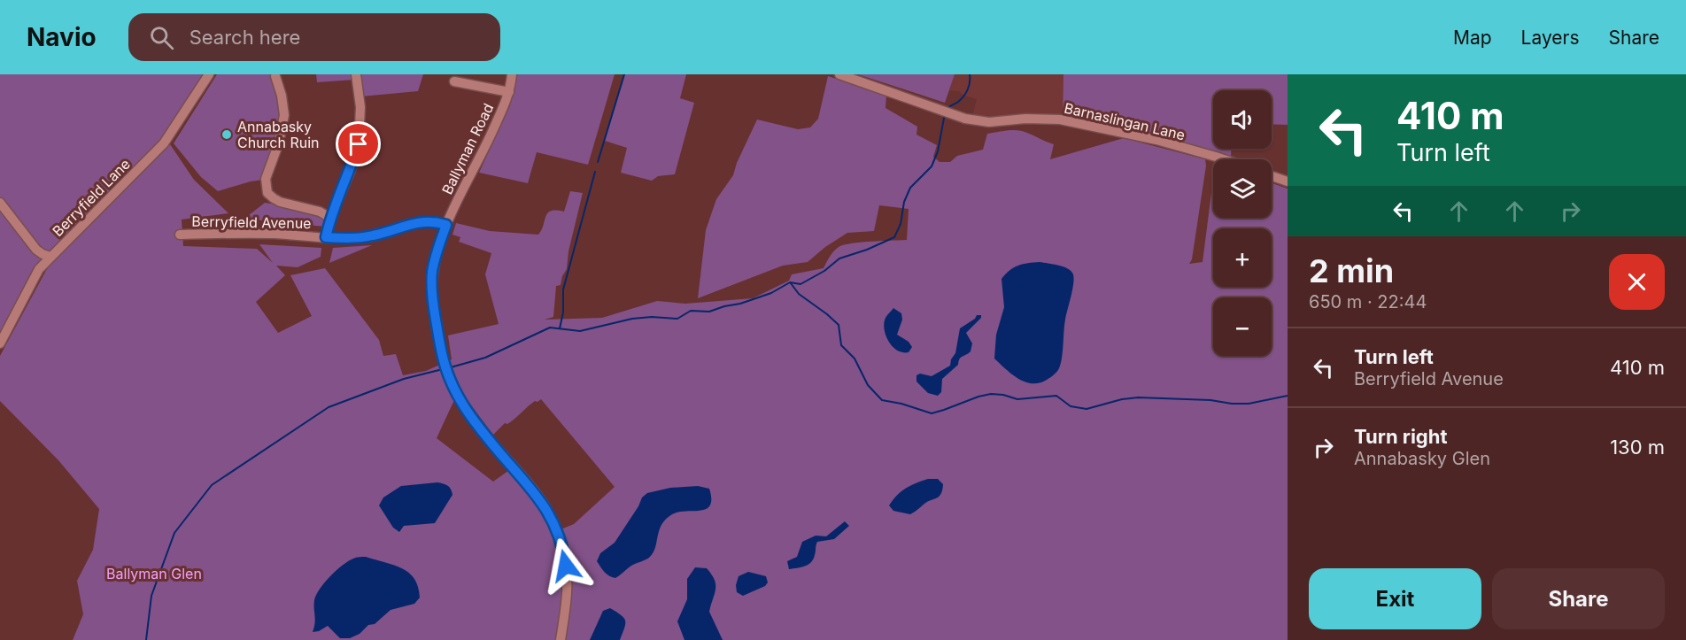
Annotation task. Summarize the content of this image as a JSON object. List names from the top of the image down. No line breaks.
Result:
{"streets":{"street":["Barnaslingan Lane","Ballyman Road","Berryfield Lane","Berryfield Avenue"]},"crossings":[["Ballyman Road","Berryfield Avenue"]],"parks":["Ballyman Glen"],"places":["Annabasky Church Ruin"],"page":{"header":"Navio","search":"Search here","nav":["Map","Layers","Share"],"turn":["410 m","Turn left"],"map_buttons":["+","−"],"heading":["2 min","650 m · 22:44"],"list":[{"name":"Turn left","note":"Berryfield Avenue","value":"410 m"},{"name":"Turn right","note":"Annabasky Glen","value":"130 m"}],"buttons":["Exit","Share"]}}
